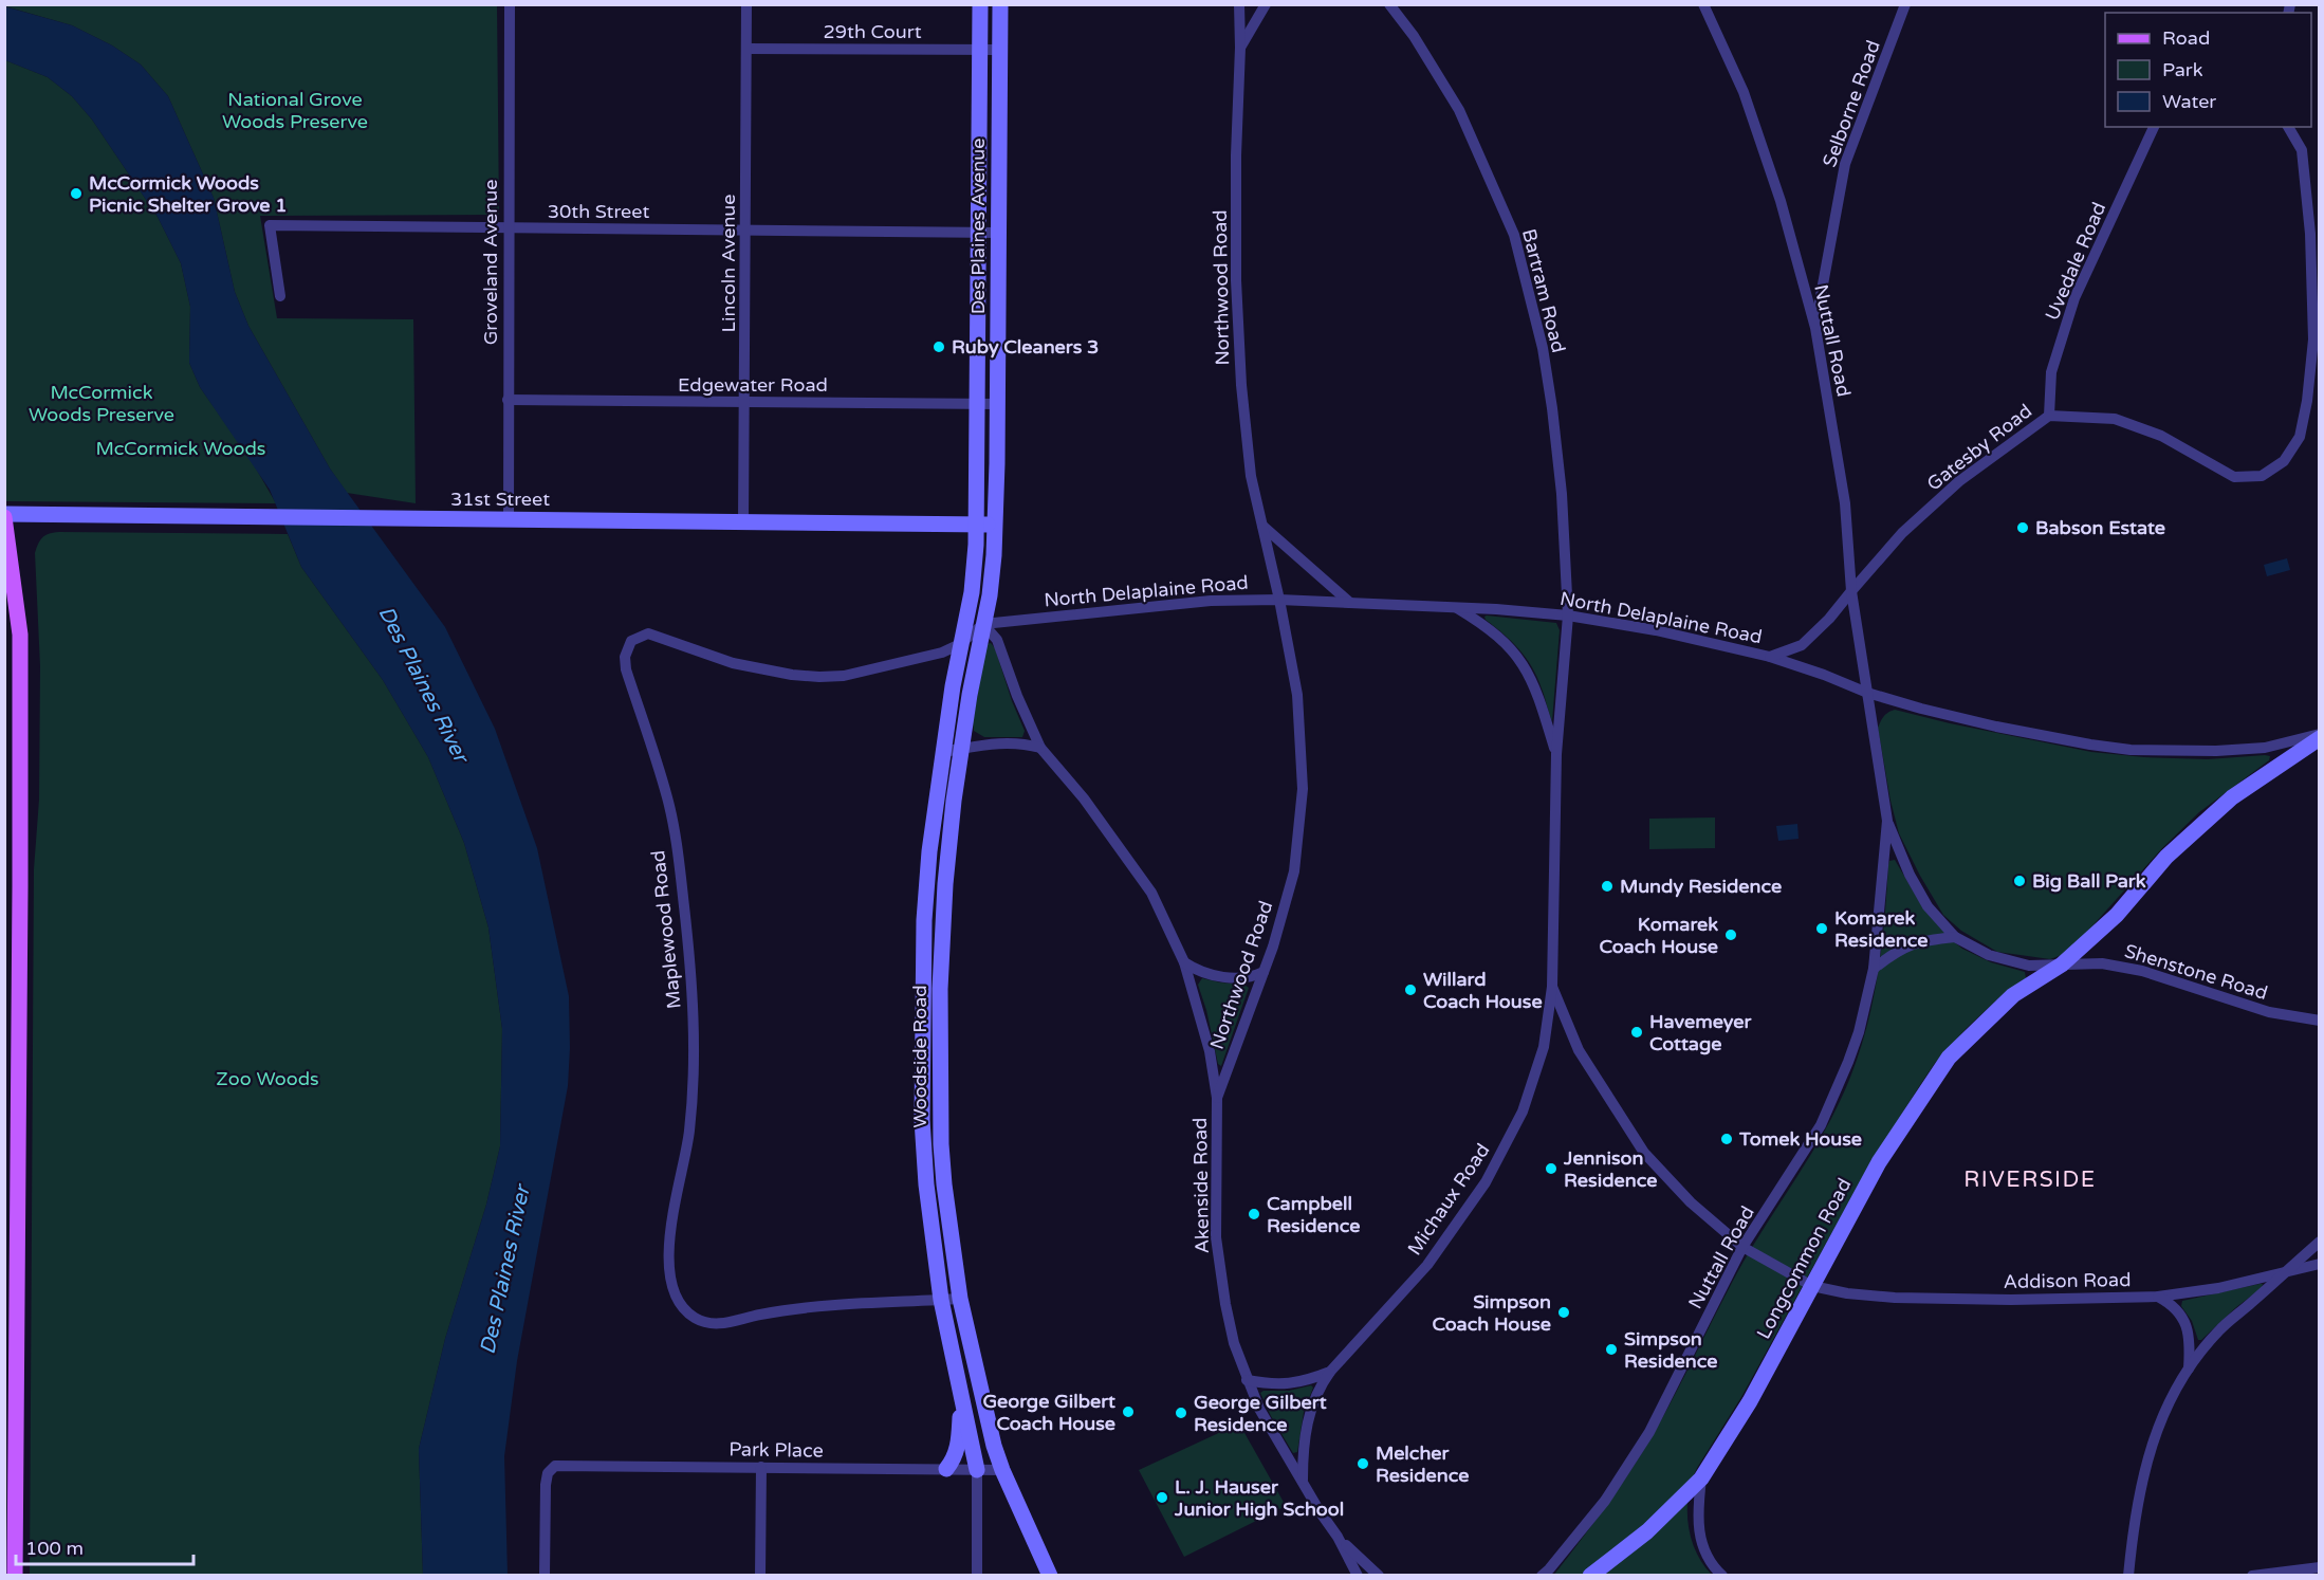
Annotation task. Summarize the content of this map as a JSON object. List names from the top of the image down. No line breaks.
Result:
{"streets":{"street":["29th Court","Selborne Road","30th Street","Des Plaines Avenue","Uvedale Road","Groveland Avenue","Lincoln Avenue","Northwood Road","Bartram Road","Nuttall Road","Edgewater Road","Gatesby Road","31st Street","North Delaplaine Road","Maplewood Road","Shenstone Road","Woodside Road","Akenside Road","Michaux Road","Longcommon Road","Addison Road","Park Place"]},"crossings":[["29th Court","Des Plaines Avenue"],["29th Court","Lincoln Avenue"],["Selborne Road","Nuttall Road"],["30th Street","Des Plaines Avenue"],["30th Street","Groveland Avenue"],["30th Street","Lincoln Avenue"],["Des Plaines Avenue","Edgewater Road"],["Des Plaines Avenue","31st Street"],["Des Plaines Avenue","Woodside Road"],["Uvedale Road","Gatesby Road"],["Groveland Avenue","Edgewater Road"],["Groveland Avenue","31st Street"],["Lincoln Avenue","Edgewater Road"],["Lincoln Avenue","31st Street"],["Northwood Road","North Delaplaine Road"],["Northwood Road","Akenside Road"],["Bartram Road","North Delaplaine Road"],["Bartram Road","Michaux Road"],["Nuttall Road","Gatesby Road"],["Nuttall Road","North Delaplaine Road"],["Nuttall Road","Shenstone Road"],["Nuttall Road","Longcommon Road"],["31st Street","Woodside Road"],["North Delaplaine Road","Maplewood Road"],["North Delaplaine Road","Woodside Road"],["North Delaplaine Road","Akenside Road"],["North Delaplaine Road","Michaux Road"],["North Delaplaine Road","Longcommon Road"],["Maplewood Road","Woodside Road"],["Maplewood Road","Akenside Road"],["Shenstone Road","Longcommon Road"],["Woodside Road","Akenside Road"],["Woodside Road","Park Place"],["Akenside Road","Michaux Road"],["Longcommon Road","Addison Road"]],"districts":["RIVERSIDE"],"water":["Des Plaines River"],"parks":["National Grove Woods Preserve","McCormick Woods Preserve","McCormick Woods","Zoo Woods"],"places":["McCormick Woods Picnic Shelter Grove 1","Ruby Cleaners 3","Babson Estate","Big Ball Park","Mundy Residence","Komarek Residence","Komarek Coach House","Willard Coach House","Havemeyer Cottage","Tomek House","Jennison Residence","Campbell Residence","Simpson Coach House","Simpson Residence","George Gilbert Coach House","George Gilbert Residence","Melcher Residence","L. J. Hauser Junior High School"],"legend":["Road","Park","Water"],"scale_bar":"100 m"}
